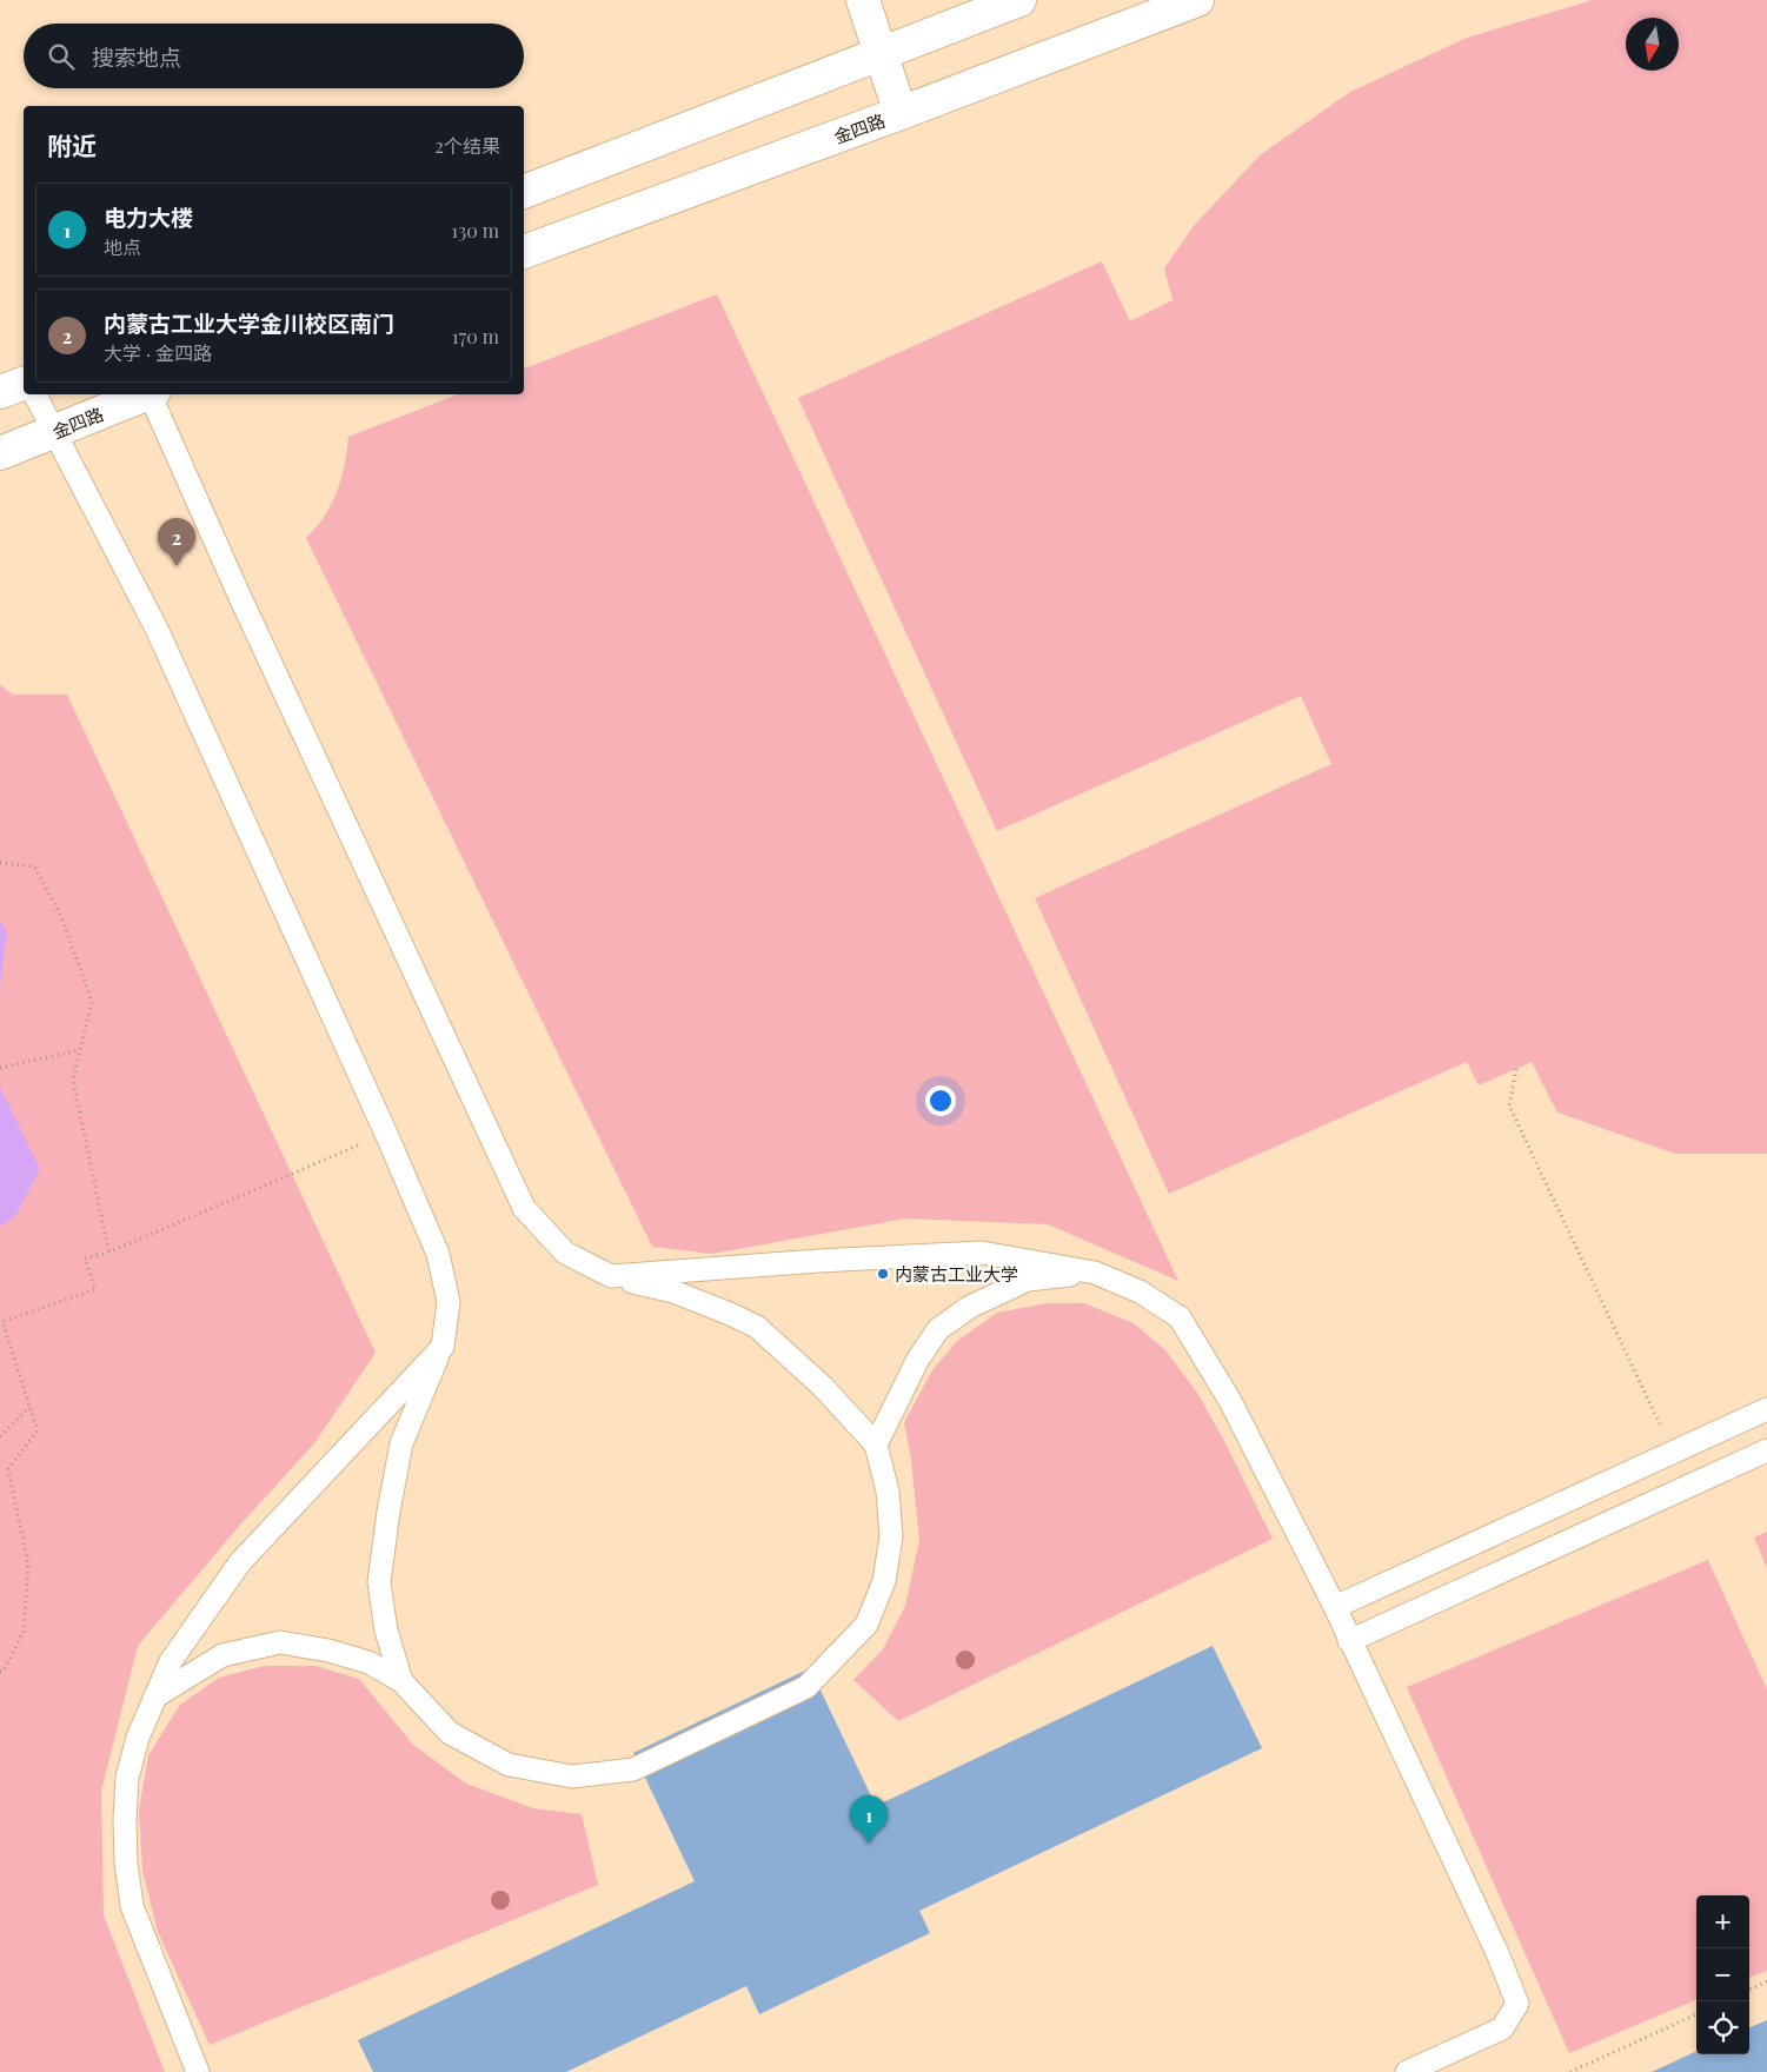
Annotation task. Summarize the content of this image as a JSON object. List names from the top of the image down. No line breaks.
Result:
{"streets":{"street":["金四路"]},"places":["内蒙古工业大学"],"north":"bottom","page":{"search":"搜索地点","heading":["附近","2个结果"],"list":[{"mark":"1","name":"电力大楼","note":"地点","value":"130 m"},{"mark":"2","name":"内蒙古工业大学金川校区南门","note":"大学 · 金四路","value":"170 m"}],"pins":["2","1"],"map_buttons":["+","−"]}}
